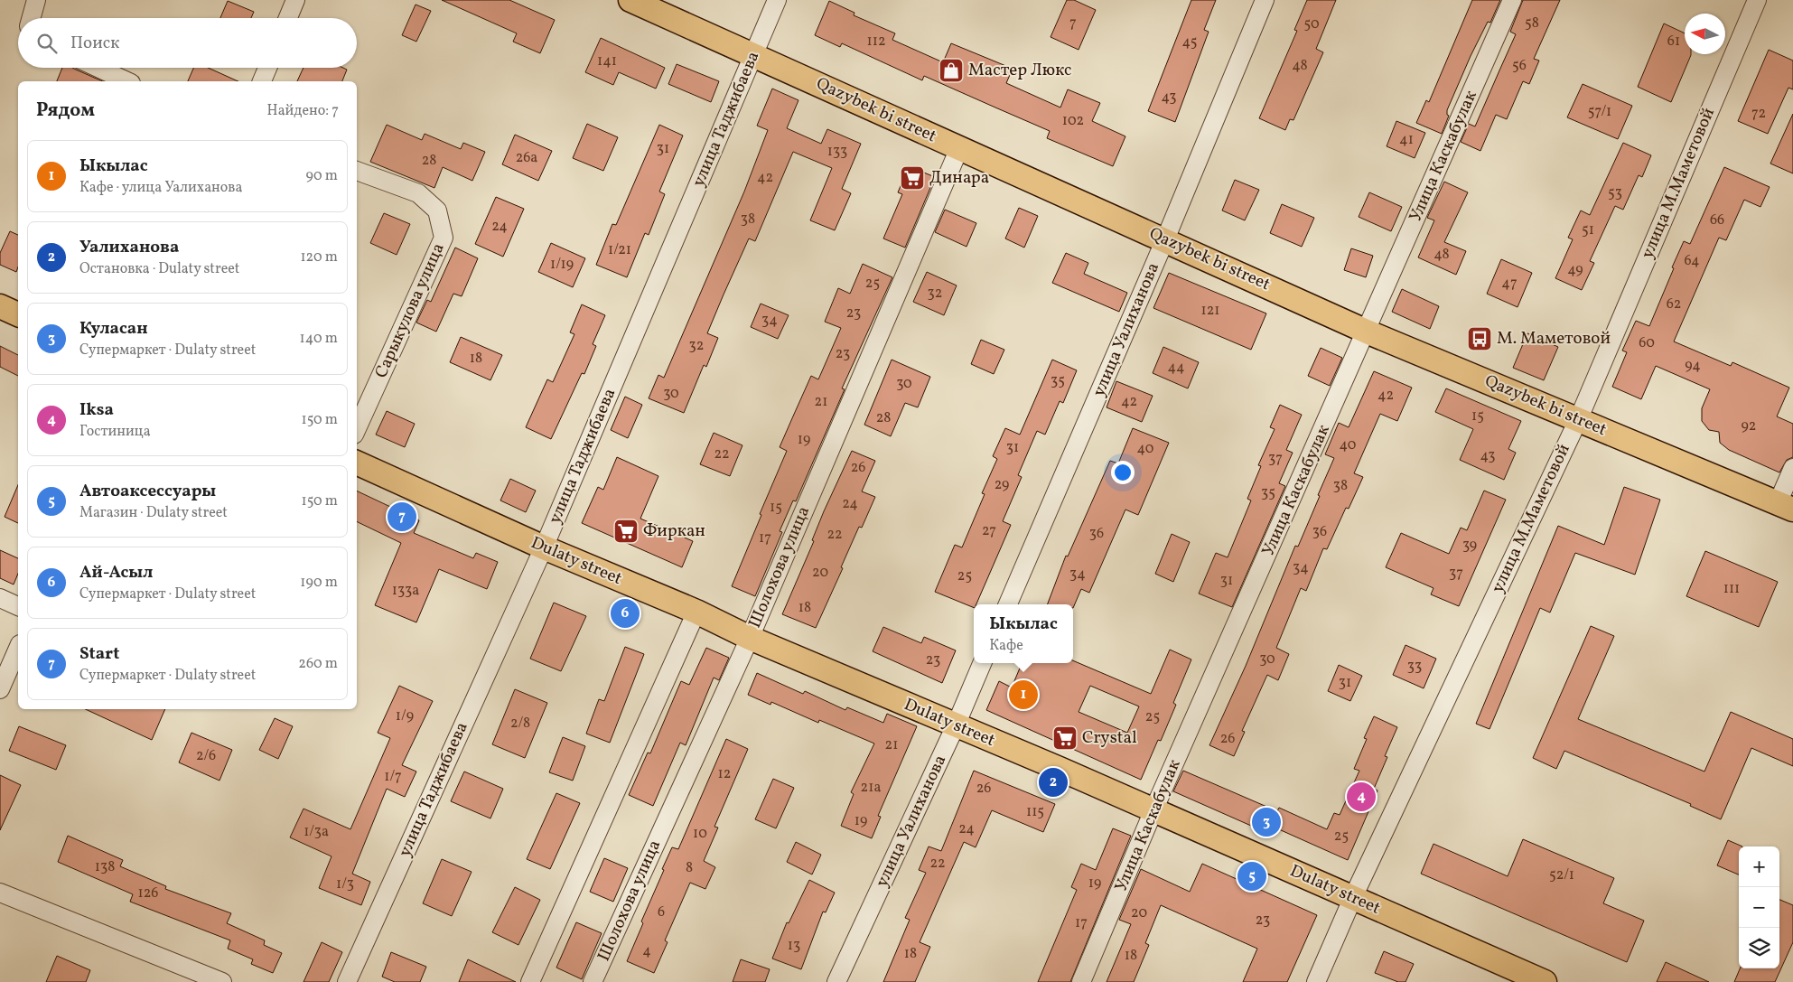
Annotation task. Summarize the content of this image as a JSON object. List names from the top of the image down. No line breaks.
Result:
{"streets":{"main road":["Qazybek bi street","Dulaty street"],"street":["улица Таджибаева","Улица Каскабулак","улица М.Маметовой","Сарыкулова улица","улица Уалиханова","Шолохова улица"]},"crossings":[["Qazybek bi street","улица Таджибаева"],["Qazybek bi street","Улица Каскабулак"],["Qazybek bi street","улица М.Маметовой"],["Qazybek bi street","улица Уалиханова"],["Qazybek bi street","Шолохова улица"],["улица Таджибаева","Dulaty street"],["Улица Каскабулак","Dulaty street"],["улица М.Маметовой","Dulaty street"],["улица Уалиханова","Dulaty street"],["Dulaty street","Шолохова улица"]],"places":{"shop":["Мастер Люкс"],"supermarket":["Динара","Фиркан","Crystal"],"bus stop":["М. Маметовой"]},"house_numbers":["7","58","50","112","61","45","141","48","56","43","57/1","72","102","41","31","133","26а","28","42","53","38","66","24","51","1/21","48","64","1/19","49","25","47","32","62","121","23","34","60","32","23","18","94","44","35","30","30","42","21","42","15","28","92","19","40","31","40","22","43","37","26","29","38","35","24","15","27","36","36","22","17","39","34","20","37","34","25","31","111","133а","18","30","23","33","31","1/9","25","2/8","26","21","2/6","12","1/7","21а","26","115","19","24","1/3а","10","25","22","138","8","52/1","19","1/3","126","6","20","23","17","13","4","18","18"],"north":"left","page":{"search":"Поиск","heading":["Рядом","Найдено: 7"],"list":[{"mark":"1","name":"Ыкылас","note":"Кафе · улица Уалиханова","value":"90 m"},{"mark":"2","name":"Уалиханова","note":"Остановка · Dulaty street","value":"120 m"},{"mark":"3","name":"Куласан","note":"Супермаркет · Dulaty street","value":"140 m"},{"mark":"4","name":"Iksa","note":"Гостиница","value":"150 m"},{"mark":"5","name":"Автоаксессуары","note":"Магазин · Dulaty street","value":"150 m"},{"mark":"6","name":"Ай-Асыл","note":"Супермаркет · Dulaty street","value":"190 m"},{"mark":"7","name":"Start","note":"Супермаркет · Dulaty street","value":"260 m"}],"pins":["7","6","1","2","4","3","5"],"popup":["Ыкылас","Кафе"],"map_buttons":["+","−"]}}
